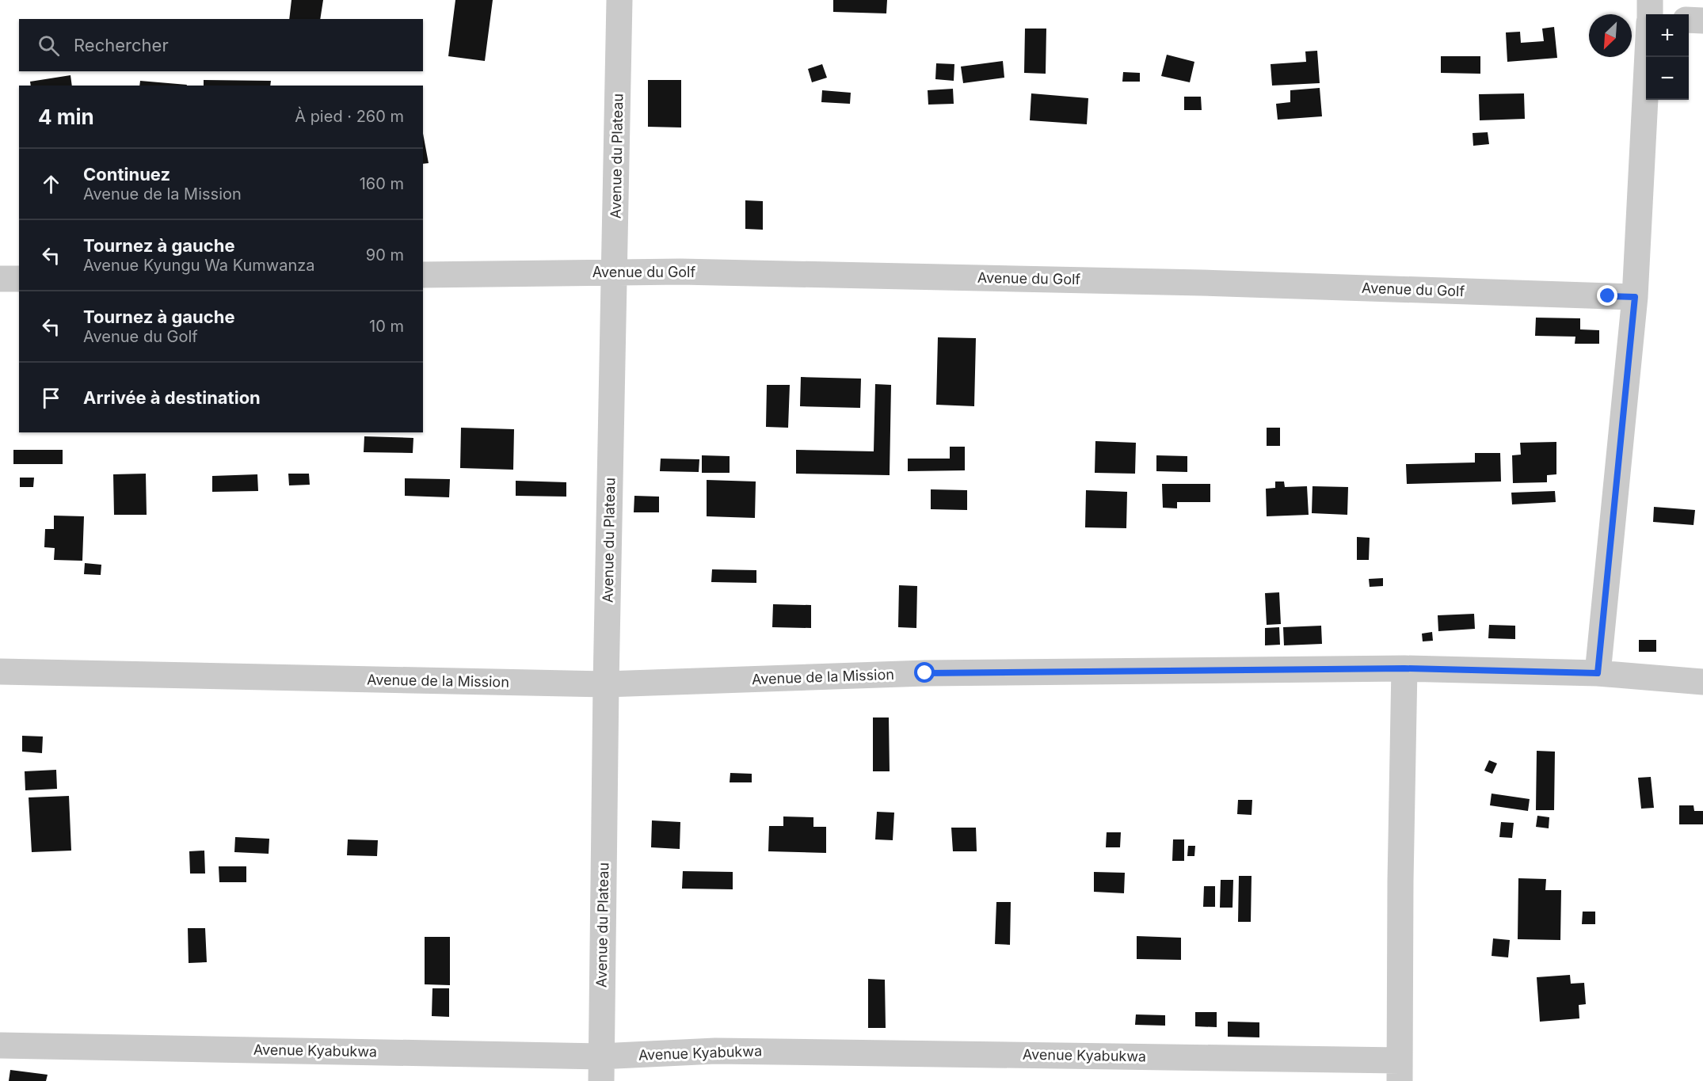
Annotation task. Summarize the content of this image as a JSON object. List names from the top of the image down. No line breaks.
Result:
{"streets":{"street":["Avenue du Plateau","Avenue du Golf","Avenue de la Mission","Avenue Kyabukwa"]},"crossings":[["Avenue du Plateau","Avenue du Golf"],["Avenue du Plateau","Avenue de la Mission"],["Avenue du Plateau","Avenue Kyabukwa"]],"north":"bottom left","page":{"map_buttons":["+","−"],"search":"Rechercher","heading":["4 min","À pied · 260 m"],"list":[["Continuez","Avenue de la Mission","160 m"],["Tournez à gauche","Avenue Kyungu Wa Kumwanza","90 m"],["Tournez à gauche","Avenue du Golf","10 m"],"Arrivée à destination"]}}
